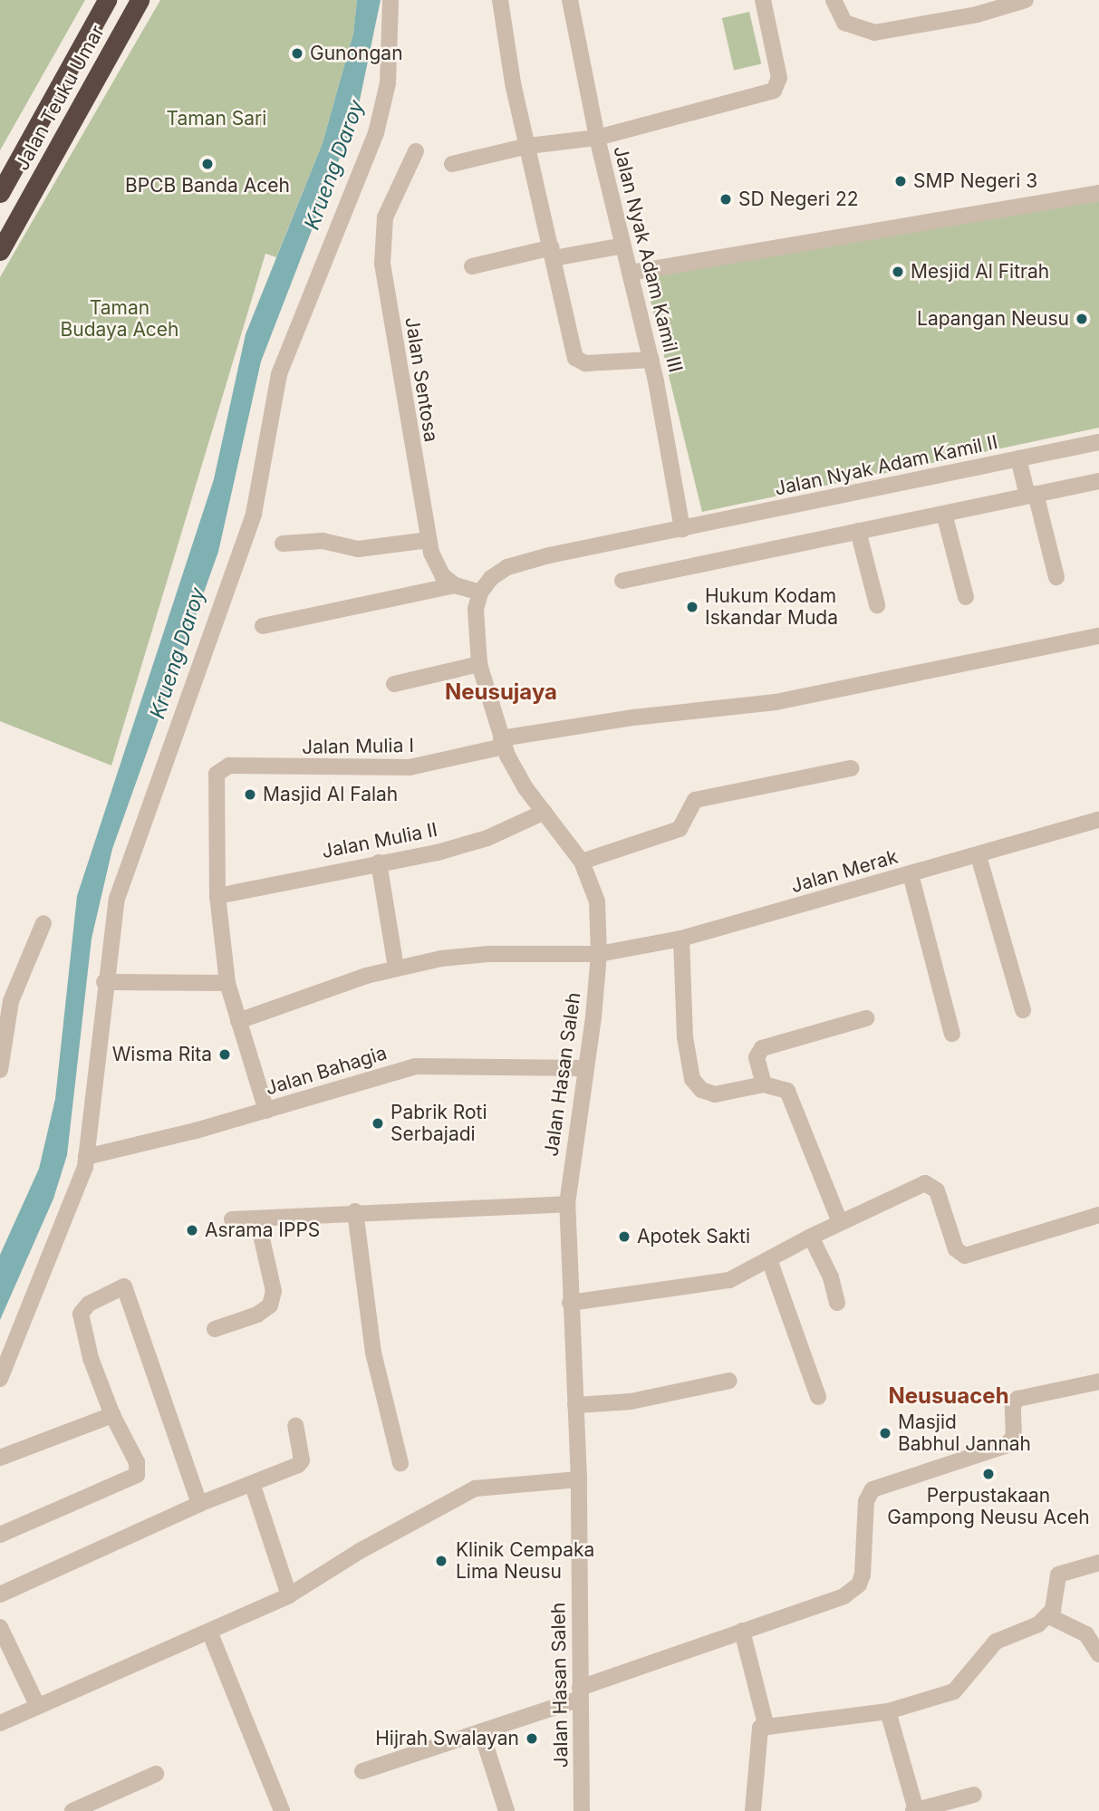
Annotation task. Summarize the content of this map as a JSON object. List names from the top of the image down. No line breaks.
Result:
{"streets":{"highway":["Jalan Teuku Umar"],"street":["Jalan Nyak Adam Kamil III","Jalan Sentosa","Jalan Nyak Adam Kamil II","Jalan Mulia I","Jalan Mulia II","Jalan Merak","Jalan Bahagia","Jalan Hasan Saleh"]},"crossings":[["Jalan Nyak Adam Kamil III","Jalan Nyak Adam Kamil II"],["Jalan Mulia I","Jalan Mulia II"],["Jalan Mulia I","Jalan Hasan Saleh"],["Jalan Mulia II","Jalan Hasan Saleh"],["Jalan Merak","Jalan Hasan Saleh"],["Jalan Bahagia","Jalan Hasan Saleh"]],"districts":["Neusujaya","Neusuaceh"],"water":["Krueng Daroy"],"parks":["Taman Sari","Taman Budaya Aceh"],"places":["Gunongan","BPCB Banda Aceh","SMP Negeri 3","SD Negeri 22","Mesjid Al Fitrah","Lapangan Neusu","Hukum Kodam Iskandar Muda","Masjid Al Falah","Wisma Rita","Pabrik Roti Serbajadi","Asrama IPPS","Apotek Sakti","Masjid Babhul Jannah","Perpustakaan Gampong Neusu Aceh","Klinik Cempaka Lima Neusu","Hijrah Swalayan"]}
